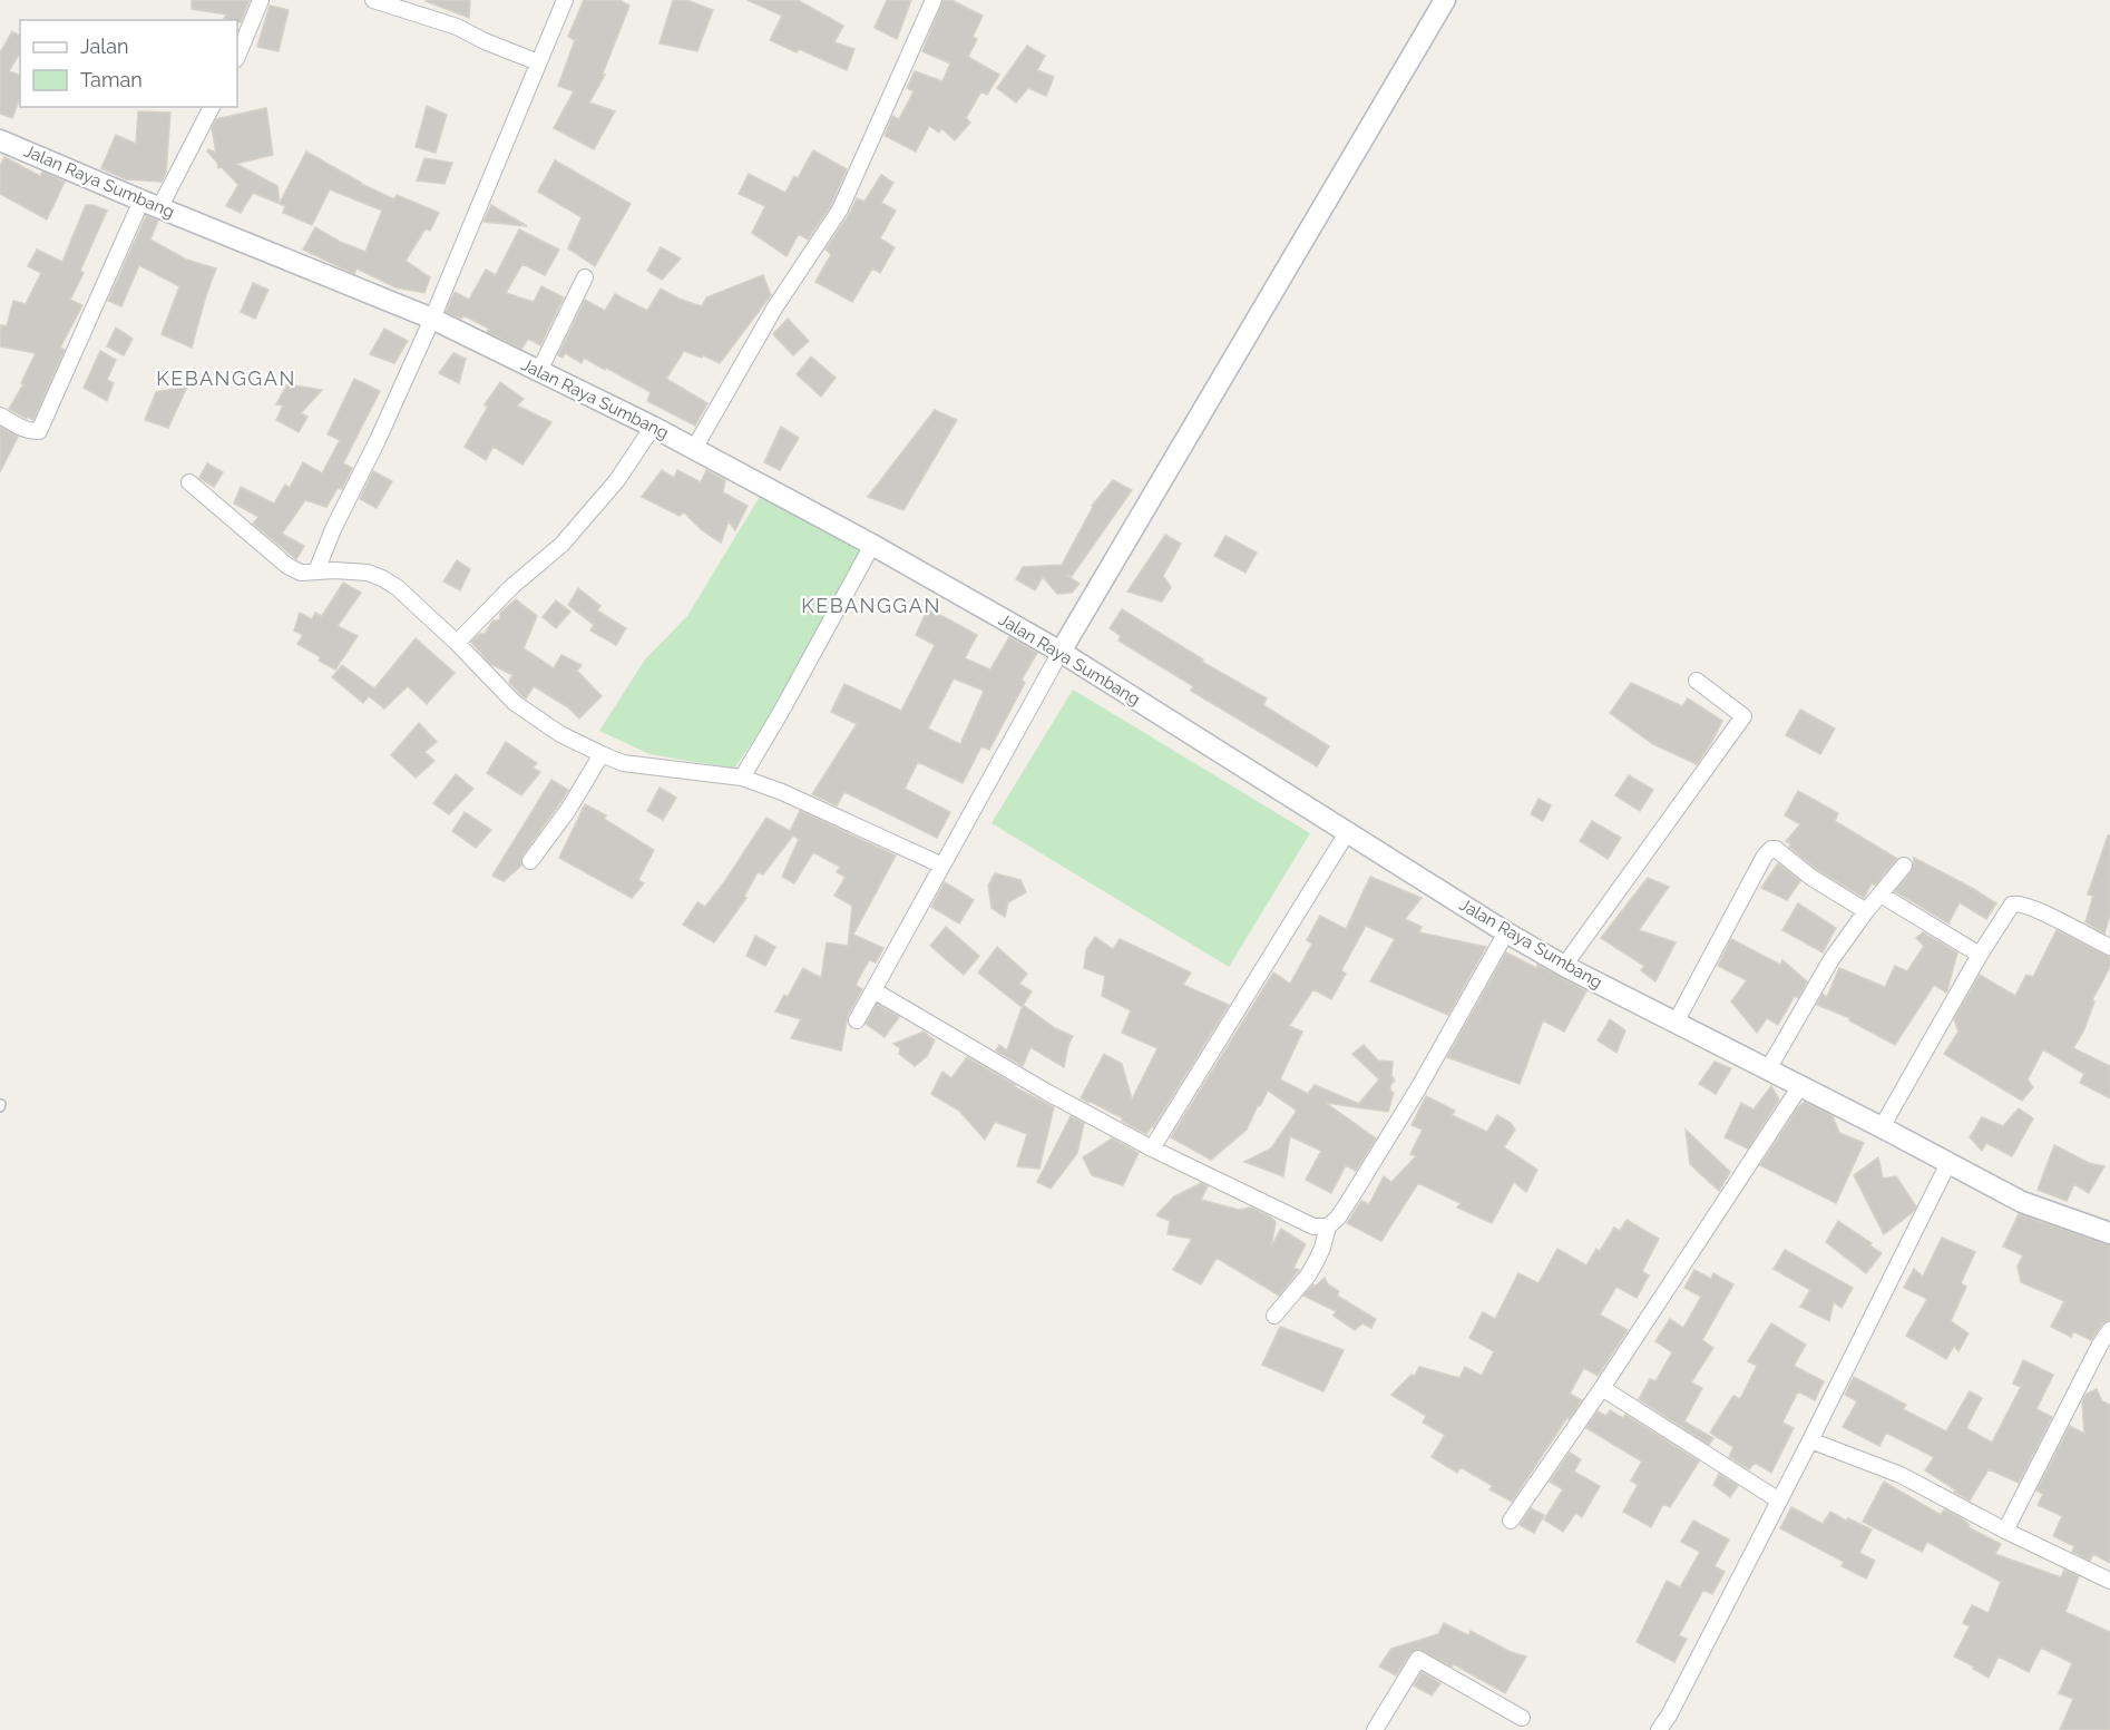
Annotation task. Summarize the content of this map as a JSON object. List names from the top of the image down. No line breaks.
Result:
{"streets":{"street":["Jalan Raya Sumbang"]},"districts":["KEBANGGAN","KEBANGGAN"],"legend":["Jalan","Taman"]}
